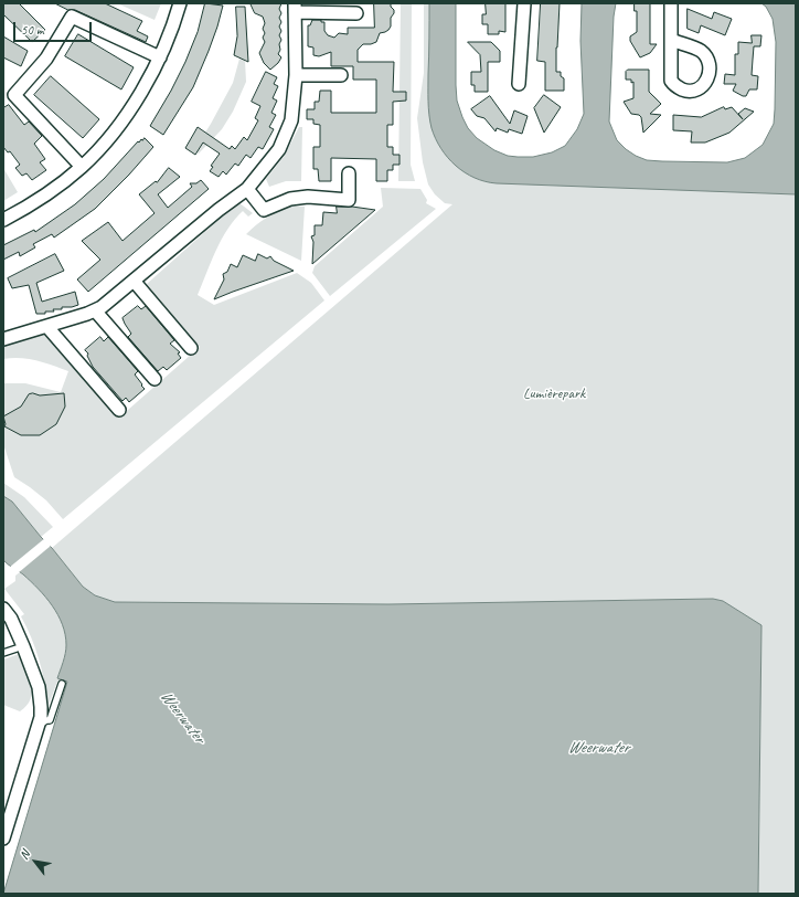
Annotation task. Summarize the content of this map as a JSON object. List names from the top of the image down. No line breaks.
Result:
{"water":["Weerwater"],"parks":["Lumièrepark"],"scale_bar":"50 m","north":"top left"}
